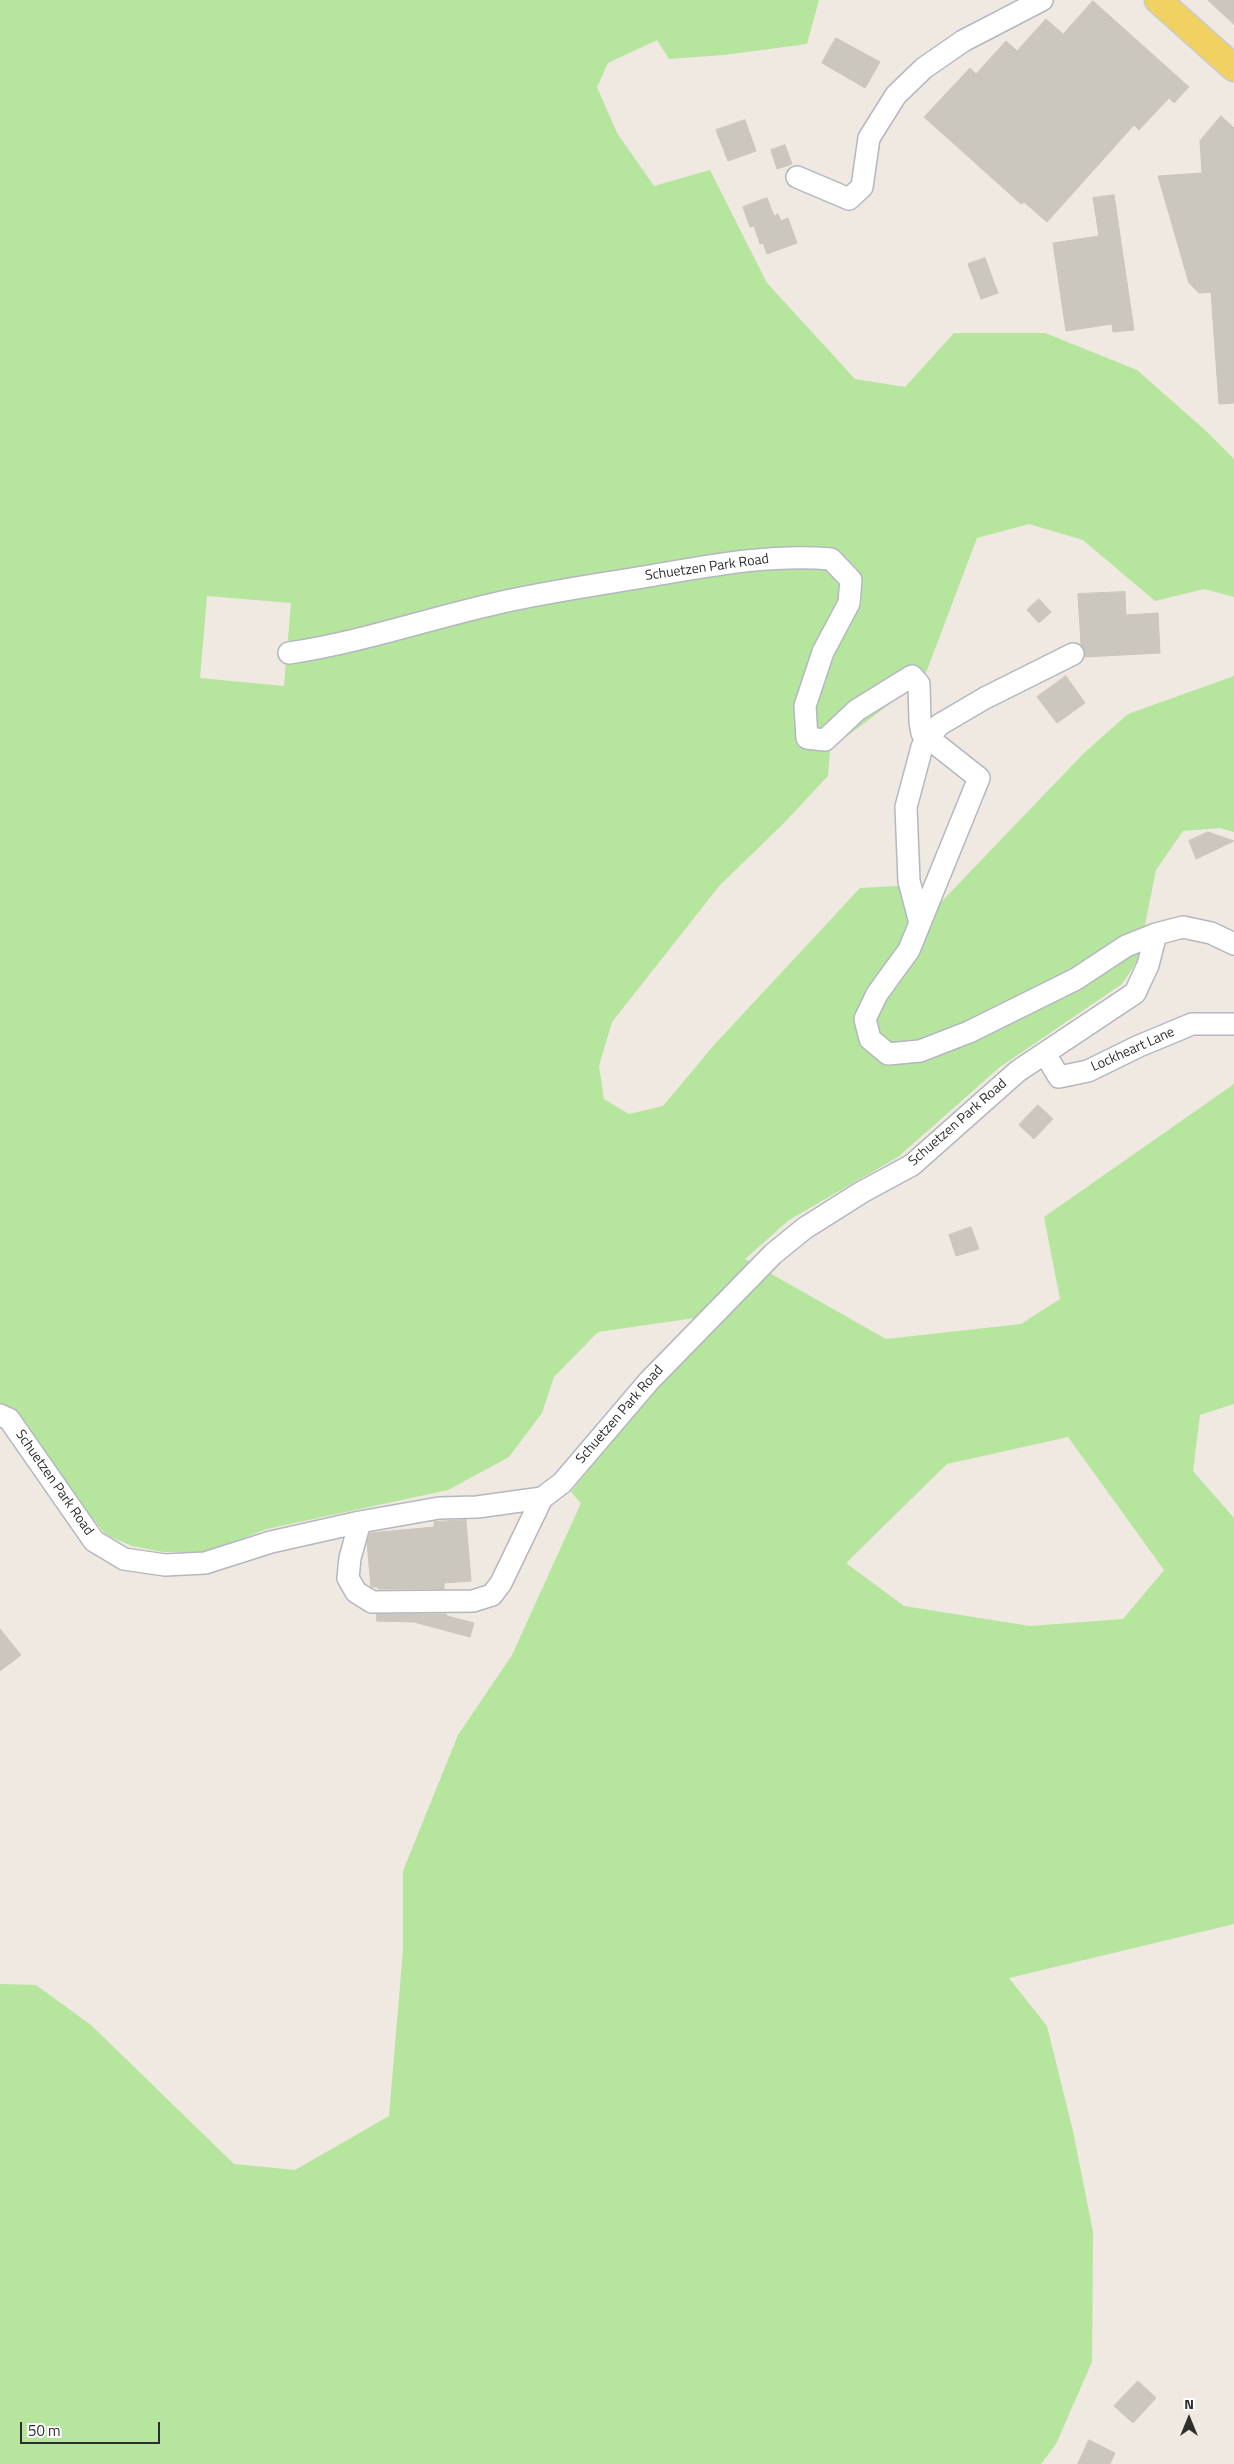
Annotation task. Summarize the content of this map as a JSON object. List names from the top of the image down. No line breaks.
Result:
{"streets":{"street":["Schuetzen Park Road","Lockheart Lane"]},"crossings":[["Schuetzen Park Road","Lockheart Lane"]],"scale_bar":"50 m","north":"top"}
